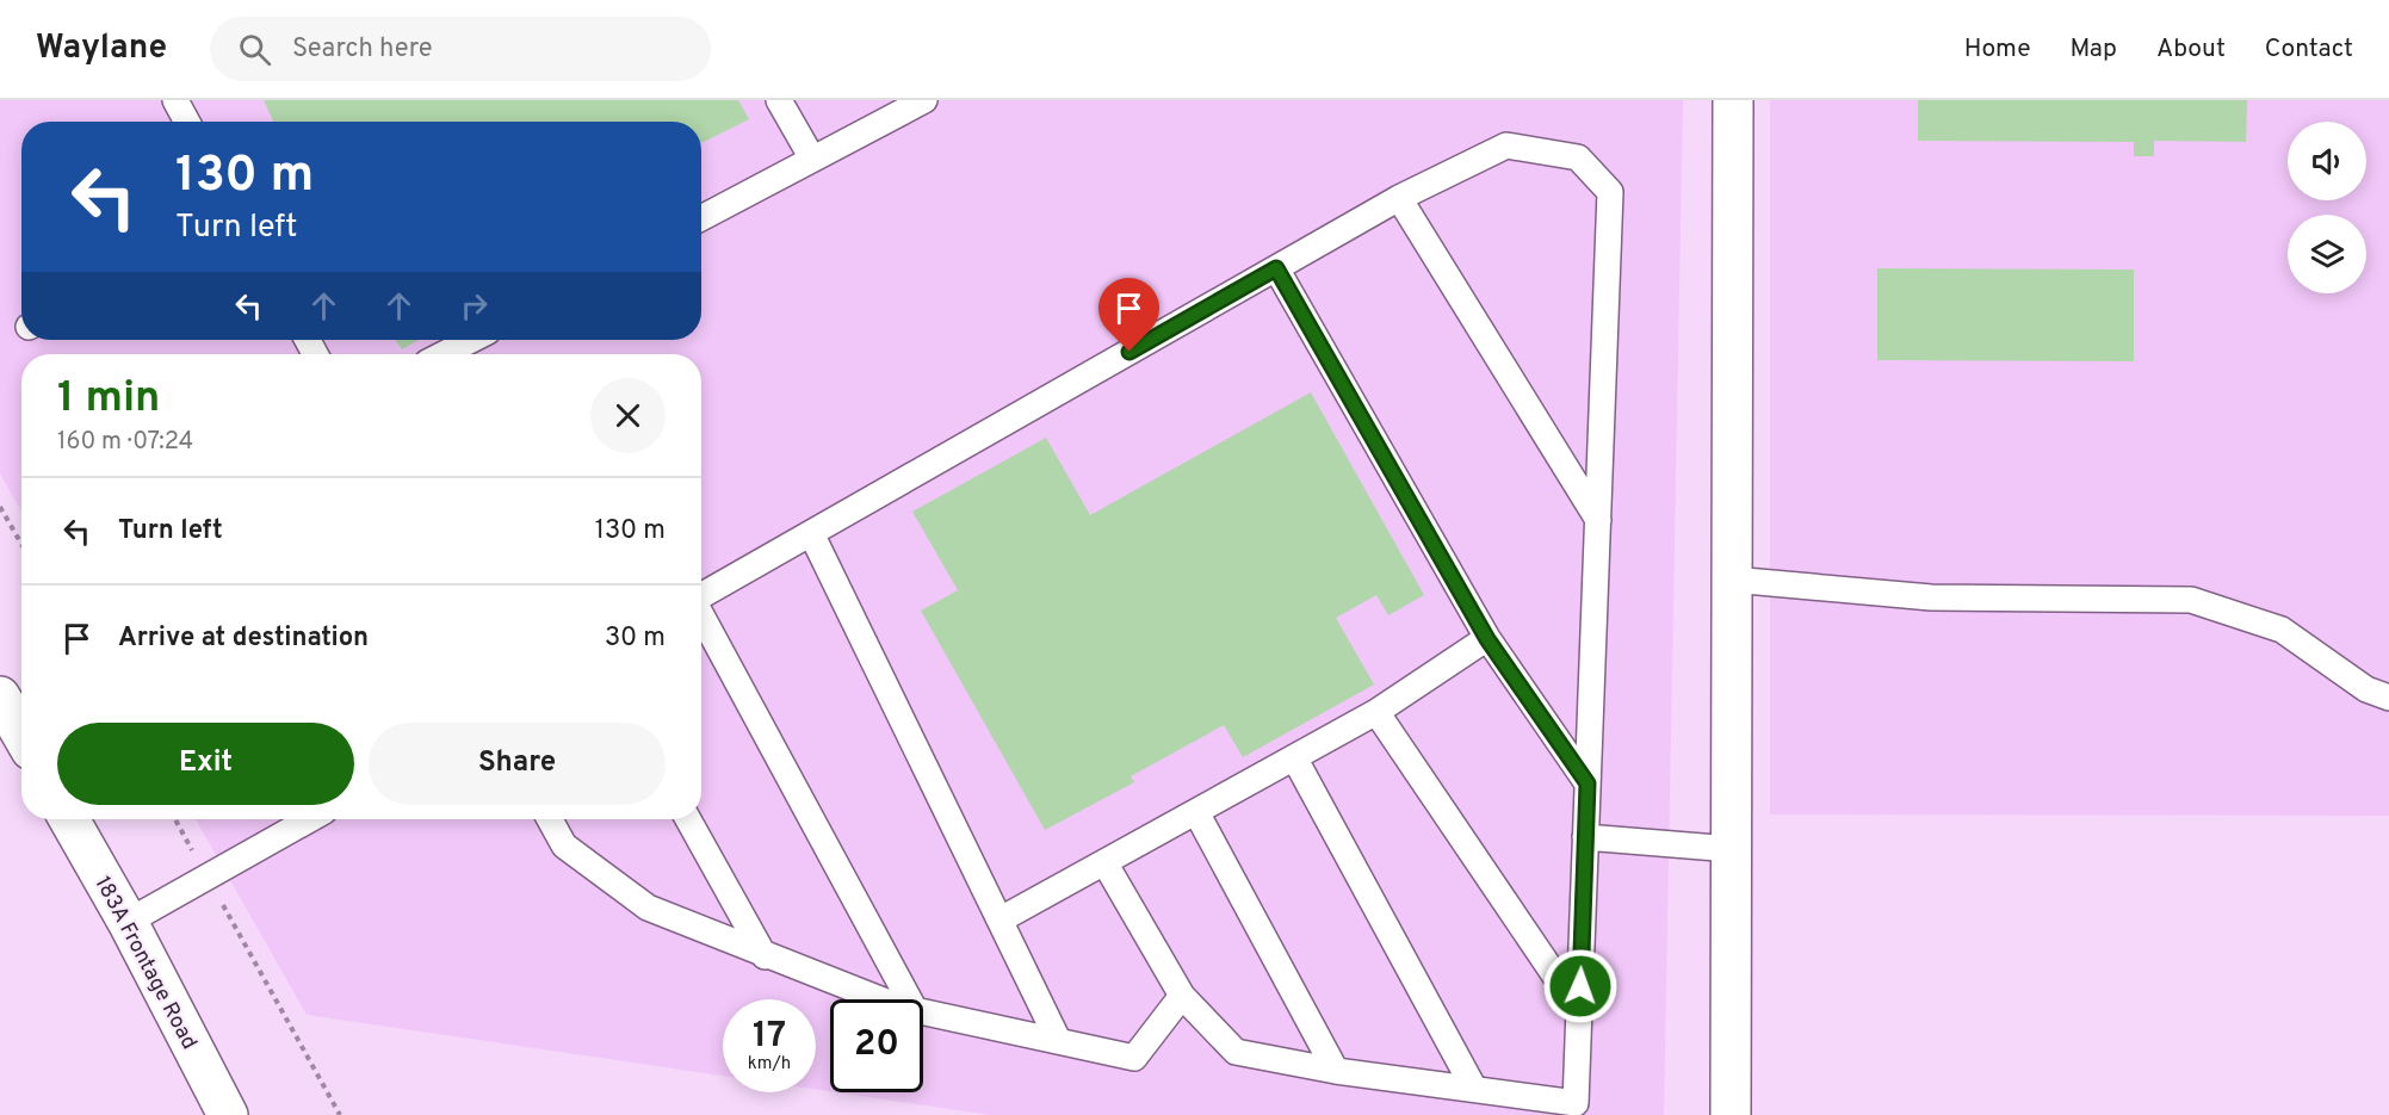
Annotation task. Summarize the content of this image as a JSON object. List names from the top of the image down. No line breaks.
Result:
{"streets":{"street":["183A Frontage Road"]},"page":{"header":"Waylane","search":"Search here","nav":["Home","Map","About","Contact"],"turn":["130 m","Turn left"],"heading":["1 min","160 m · 07:24"],"list":[{"name":"Turn left","value":"130 m"},{"name":"Arrive at destination","value":"30 m"}],"buttons":["Exit","Share"],"speed":"17 km/h","limit":"20"}}
